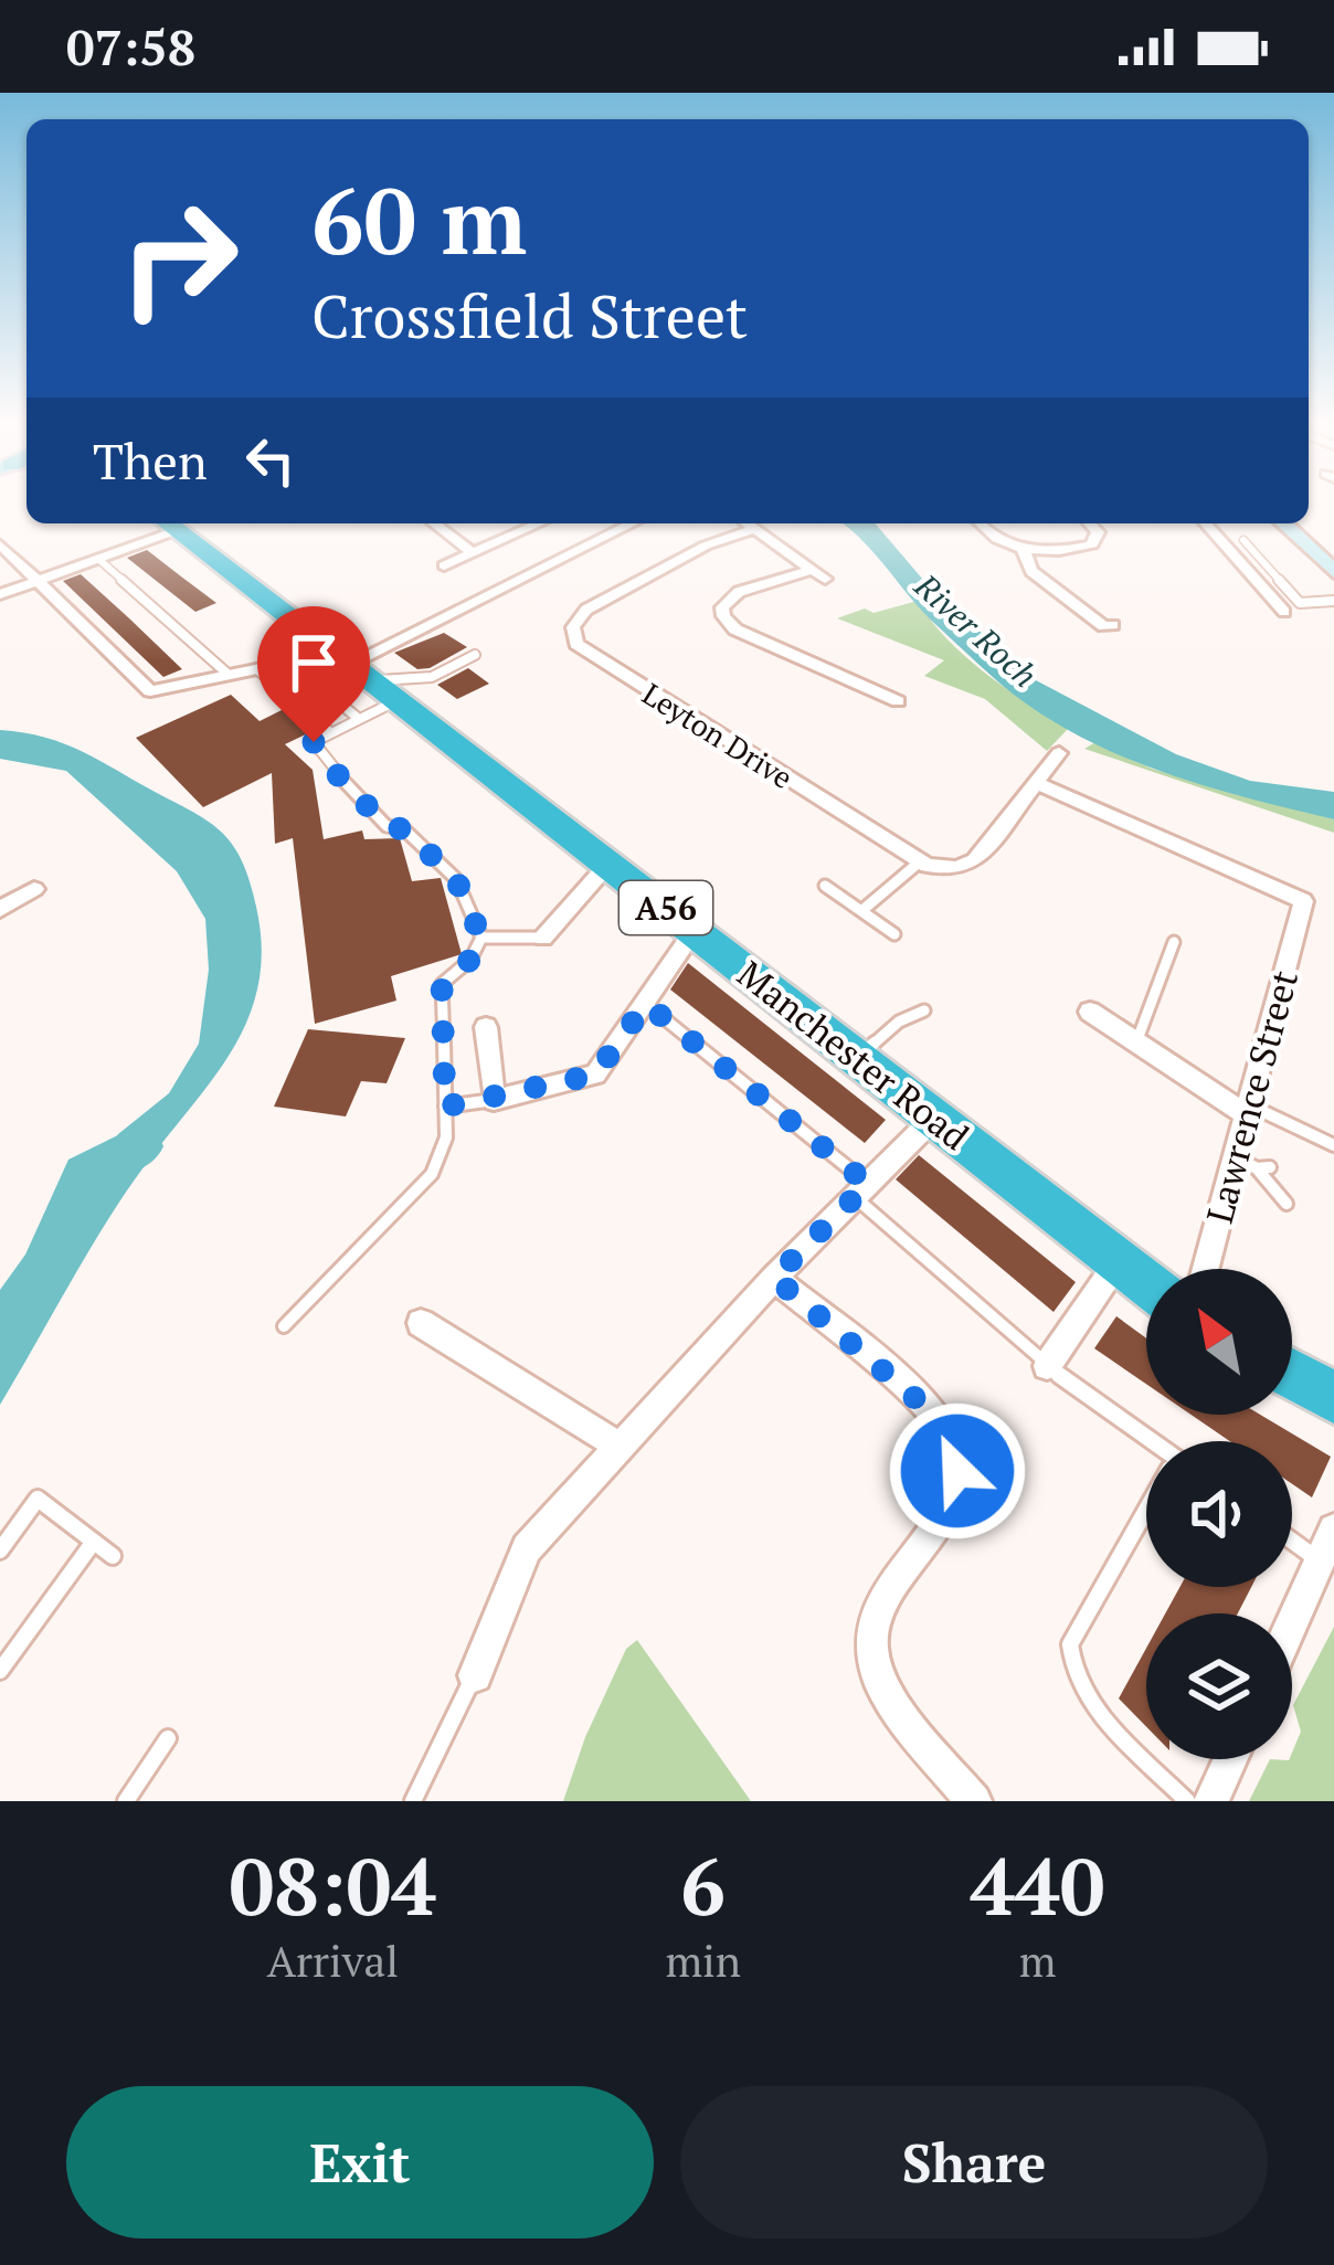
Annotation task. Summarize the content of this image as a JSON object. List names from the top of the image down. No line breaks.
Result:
{"streets":{"highway":["A56","Manchester Road"],"street":["Leyton Drive","Lawrence Street"]},"water":["River Roch"],"north":"top left","page":{"status":"07:58","turn":["60 m","Crossfield Street"],"then":"Then","eta":["08:04","Arrival","6","min","440","m"],"buttons":["Exit","Share"]}}
